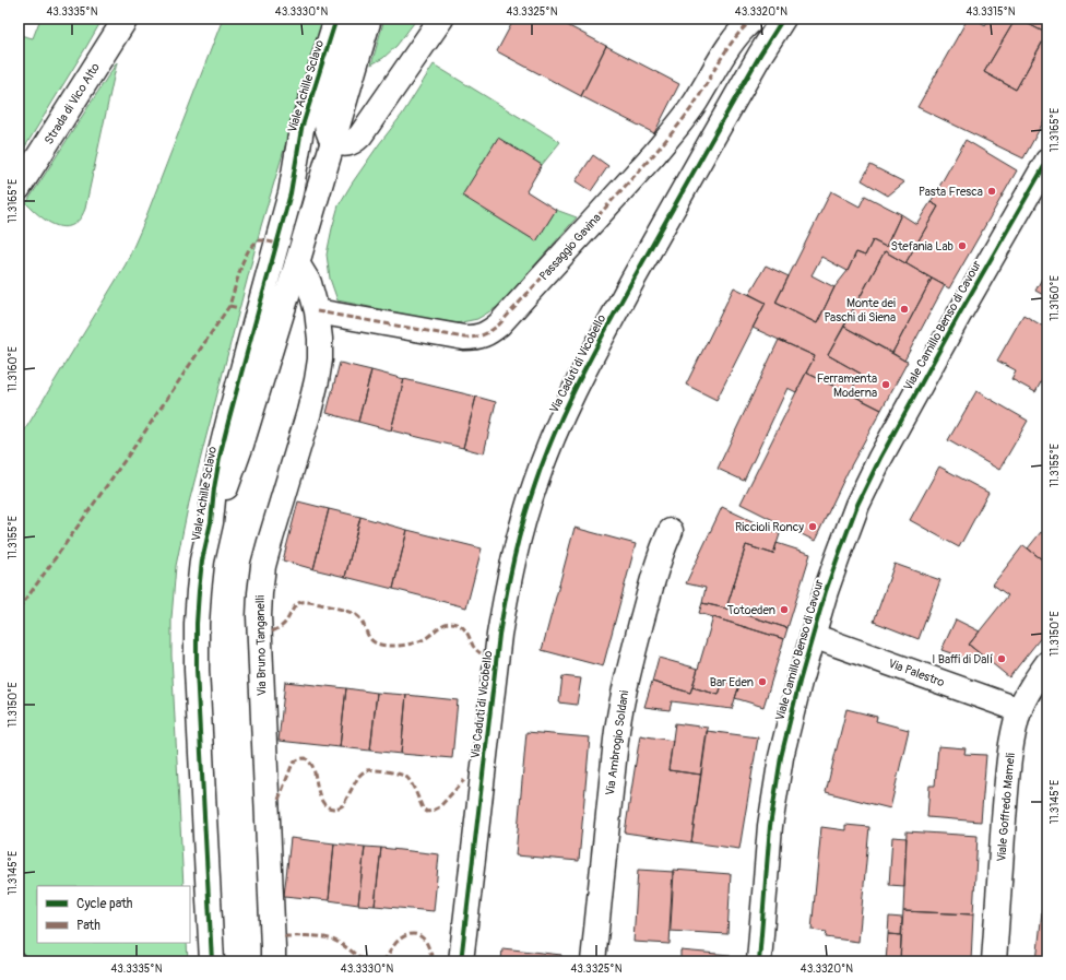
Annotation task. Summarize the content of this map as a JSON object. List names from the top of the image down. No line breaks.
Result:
{"streets":{"street":["Viale Achille Sclavo","Strada di Vico Alto","Passaggio Gavina","Viale Camillo Benso di Cavour","Via Caduti di Vicobello","Via Bruno Tanganelli","Via Palestro","Via Ambrogio Soldani","Viale Goffredo Mameli"]},"crossings":[["Viale Achille Sclavo","Via Bruno Tanganelli"],["Passaggio Gavina","Via Bruno Tanganelli"],["Viale Camillo Benso di Cavour","Via Palestro"],["Via Palestro","Viale Goffredo Mameli"]],"places":["Pasta Fresca","Stefania Lab","Monte dei Paschi di Siena","Ferramenta Moderna","Riccioli Roncy","Totoeden","I Baffi di Dalí","Bar Eden"],"legend":["Cycle path","Path"],"coordinates":["43.3335°N","43.3330°N","43.3325°N","43.3320°N","43.3315°N","11.3165°E","11.3160°E","11.3155°E","11.3150°E","11.3145°E"]}
